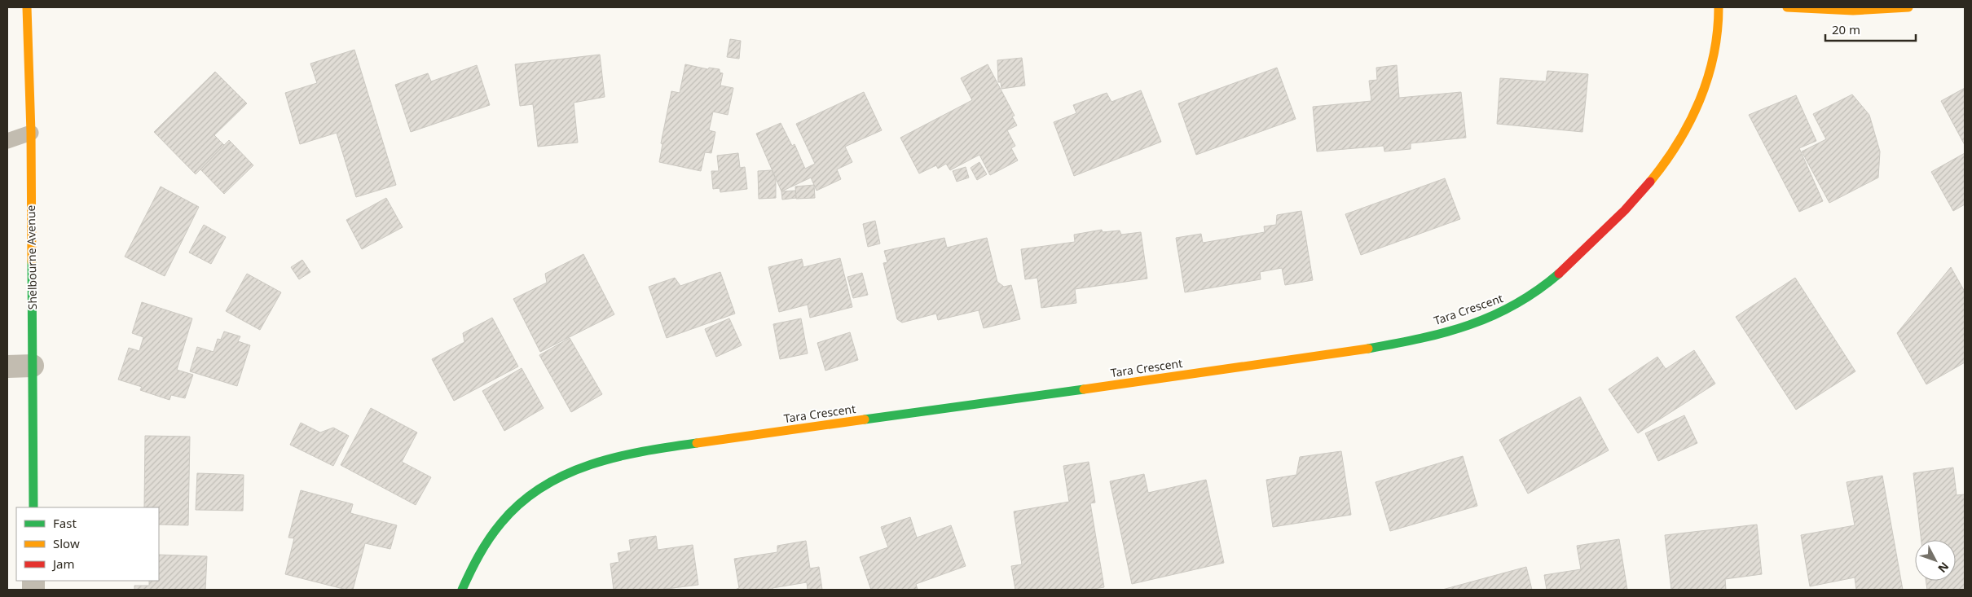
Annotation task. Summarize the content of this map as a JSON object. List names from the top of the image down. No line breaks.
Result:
{"streets":{"street":["Shelbourne Avenue","Tara Crescent"]},"legend":["Fast","Slow","Jam"],"scale_bar":"20 m","north":"bottom right"}
